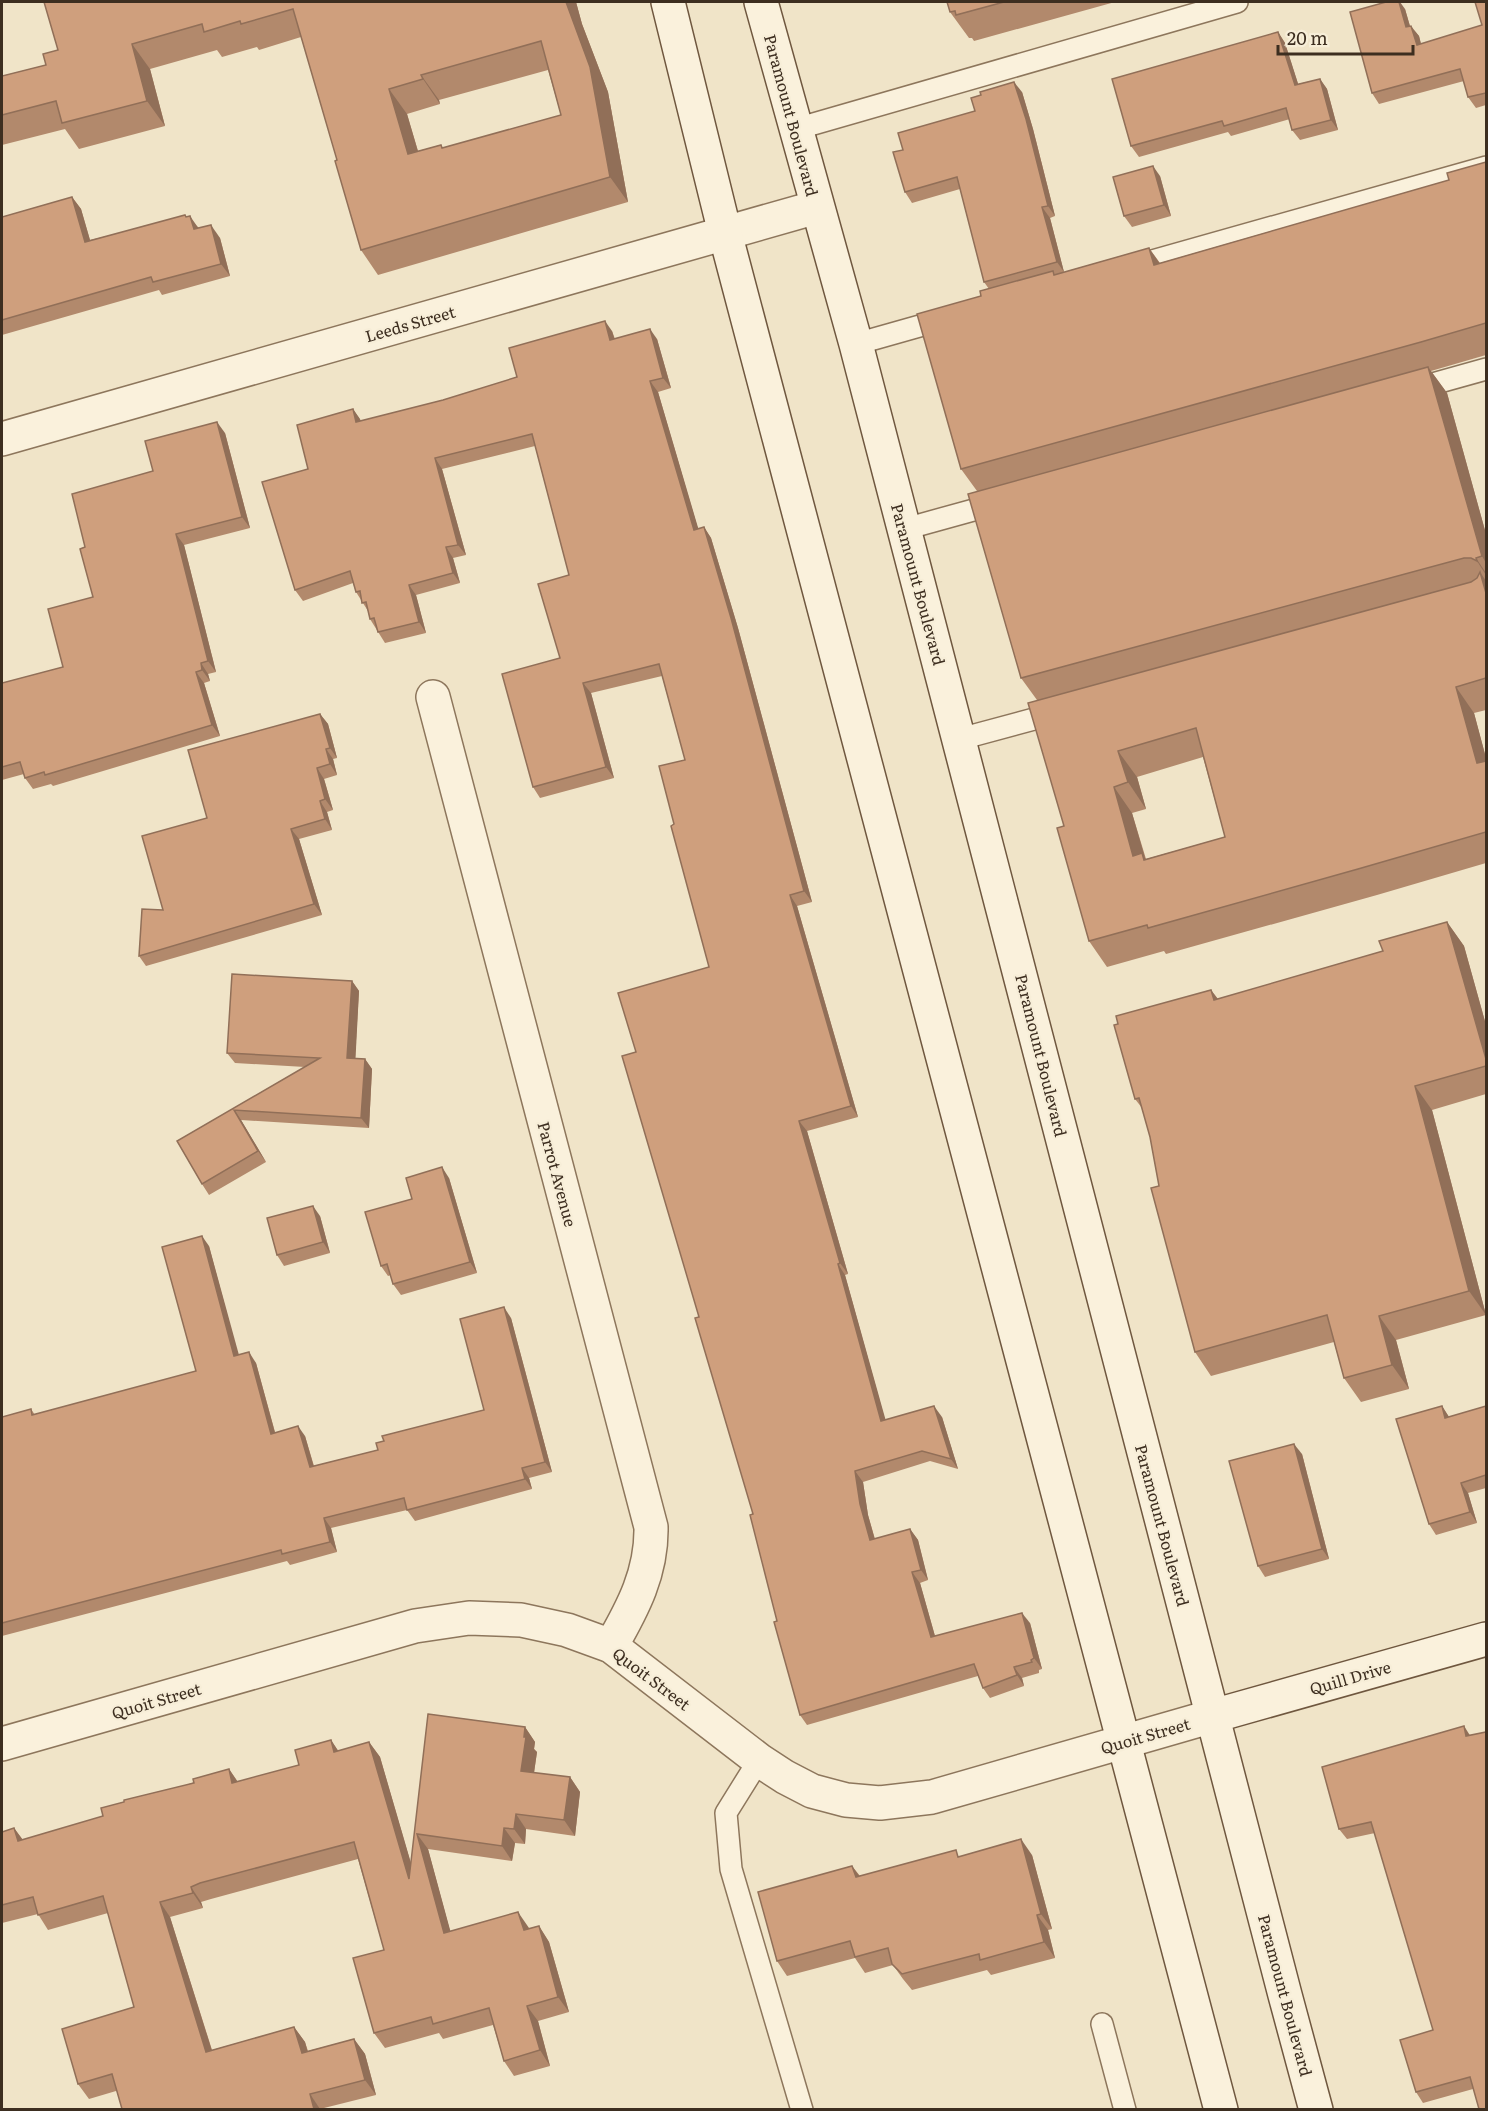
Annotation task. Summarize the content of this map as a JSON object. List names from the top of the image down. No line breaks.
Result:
{"streets":{"main road":["Paramount Boulevard","Leeds Street","Parrot Avenue","Quill Drive","Quoit Street"]},"crossings":[["Paramount Boulevard","Leeds Street"],["Paramount Boulevard","Quill Drive"],["Paramount Boulevard","Quoit Street"],["Parrot Avenue","Quoit Street"],["Quill Drive","Quoit Street"]],"scale_bar":"20 m"}
